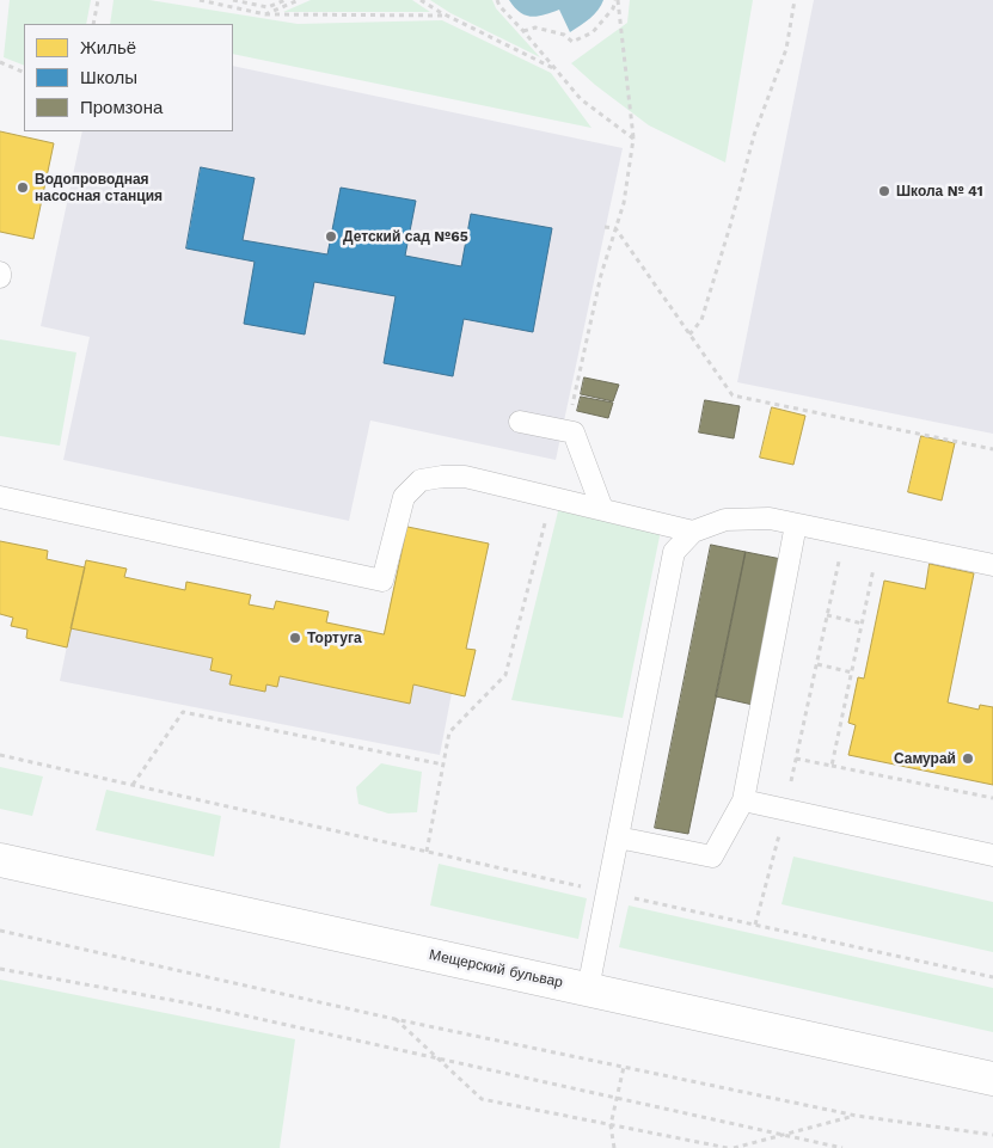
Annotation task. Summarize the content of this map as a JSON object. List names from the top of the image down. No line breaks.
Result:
{"streets":{"main road":["Мещерский бульвар"]},"places":["Водопроводная насосная станция","Школа № 41","Детский сад №65","Тортуга","Самурай"],"legend":["Жильё","Школы","Промзона"]}
